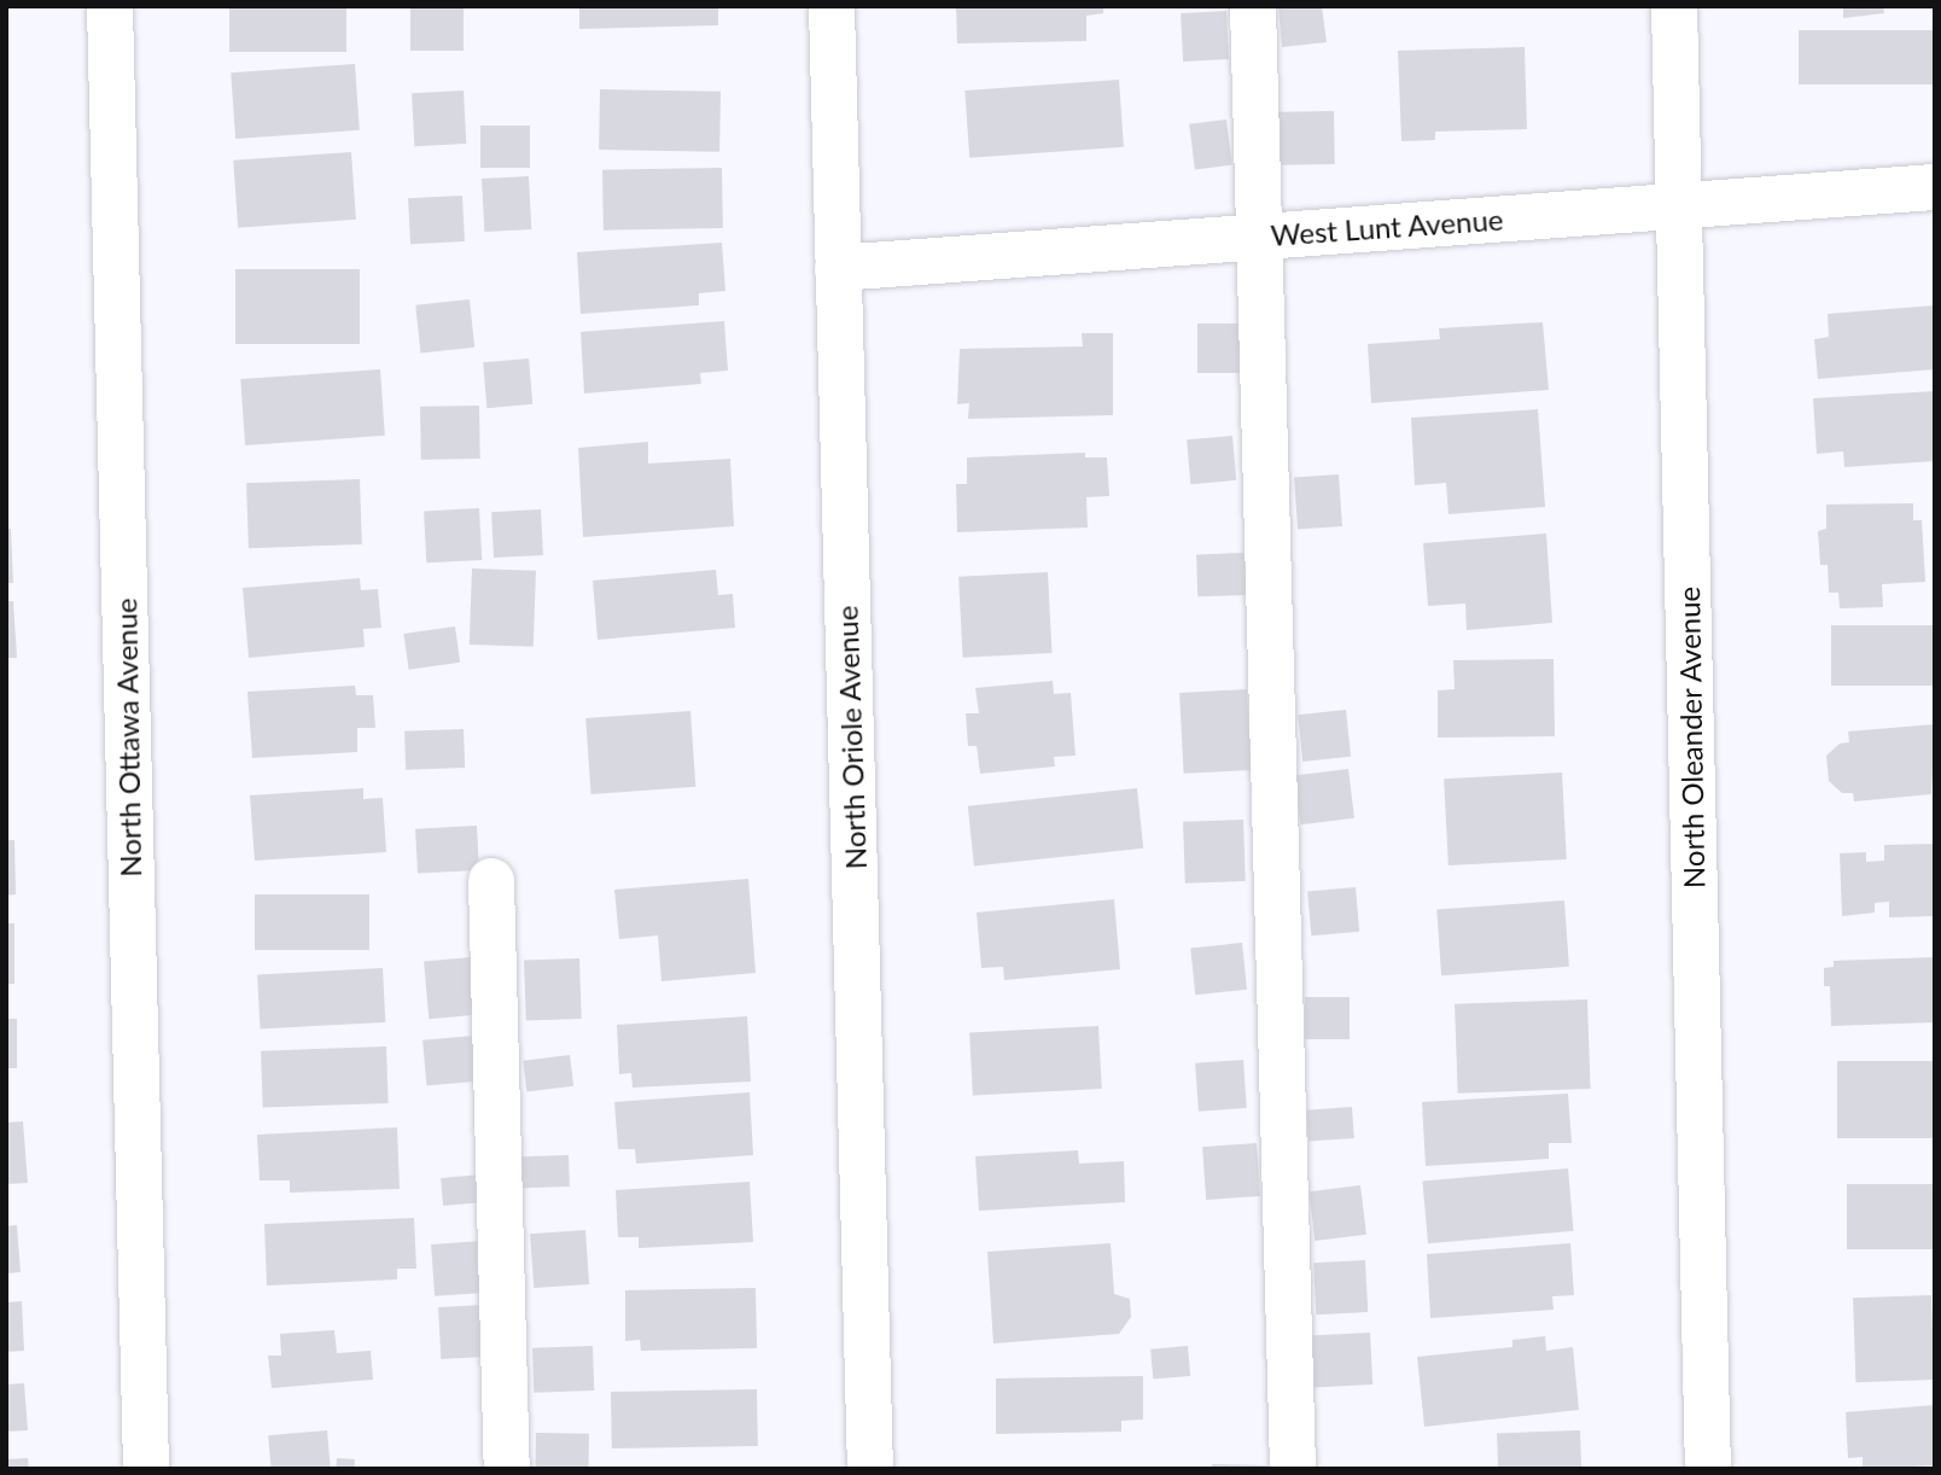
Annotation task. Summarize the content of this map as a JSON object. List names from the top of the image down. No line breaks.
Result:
{"streets":{"street":["West Lunt Avenue","North Ottawa Avenue","North Oriole Avenue","North Oleander Avenue"]},"crossings":[["West Lunt Avenue","North Oriole Avenue"],["West Lunt Avenue","North Oleander Avenue"]]}
